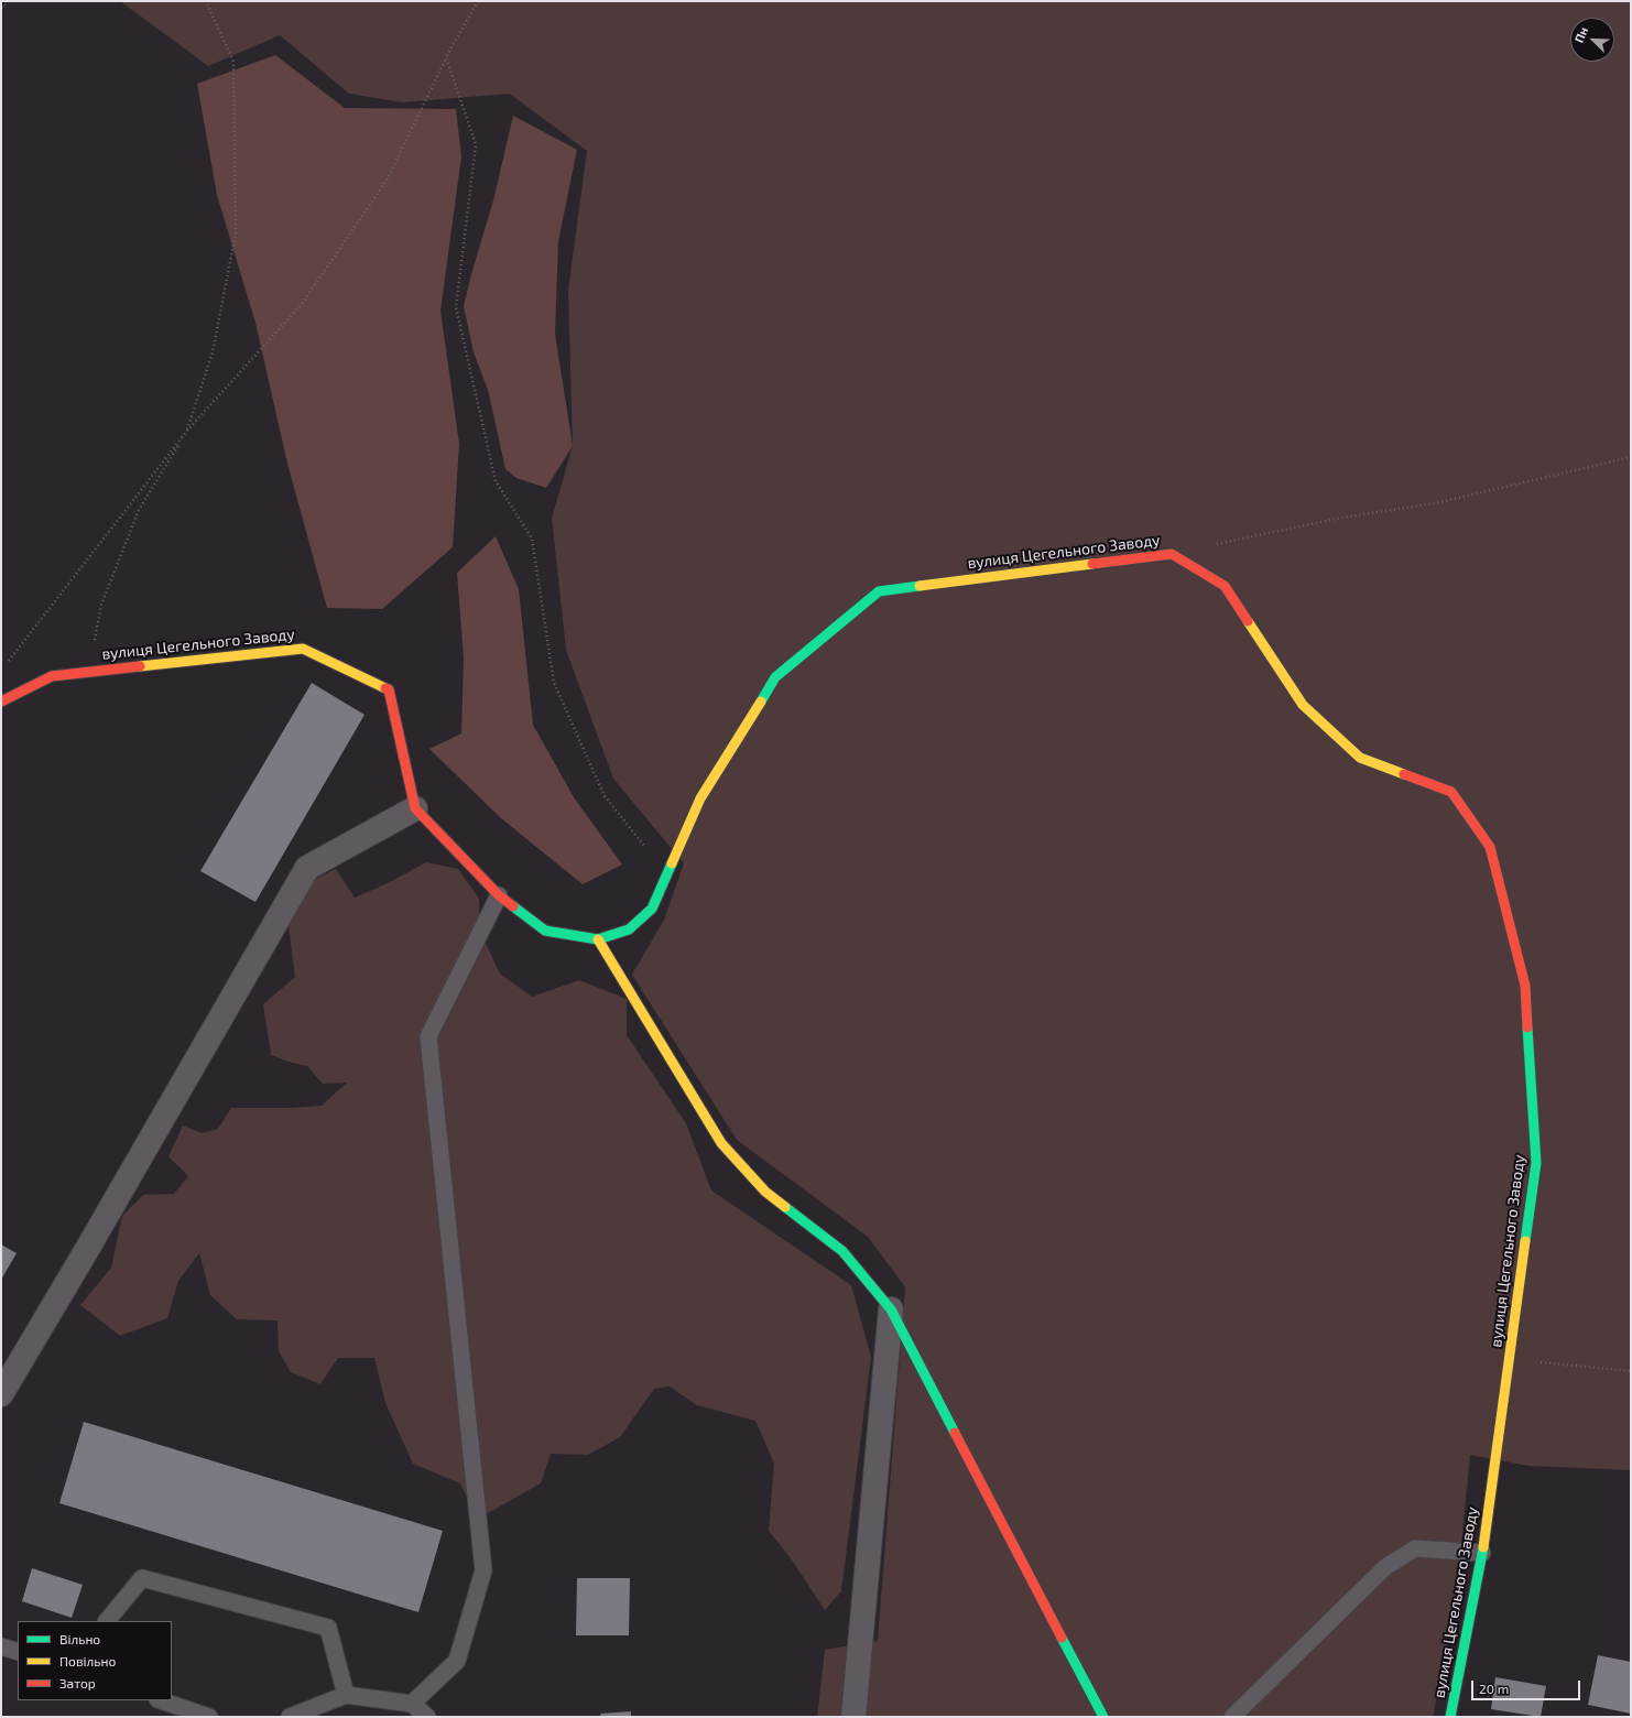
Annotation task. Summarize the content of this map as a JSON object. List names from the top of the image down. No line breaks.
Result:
{"streets":{"street":["вулиця Цегельного Заводу"]},"legend":["Вільно","Повільно","Затор"],"scale_bar":"20 m","north":"top left"}
